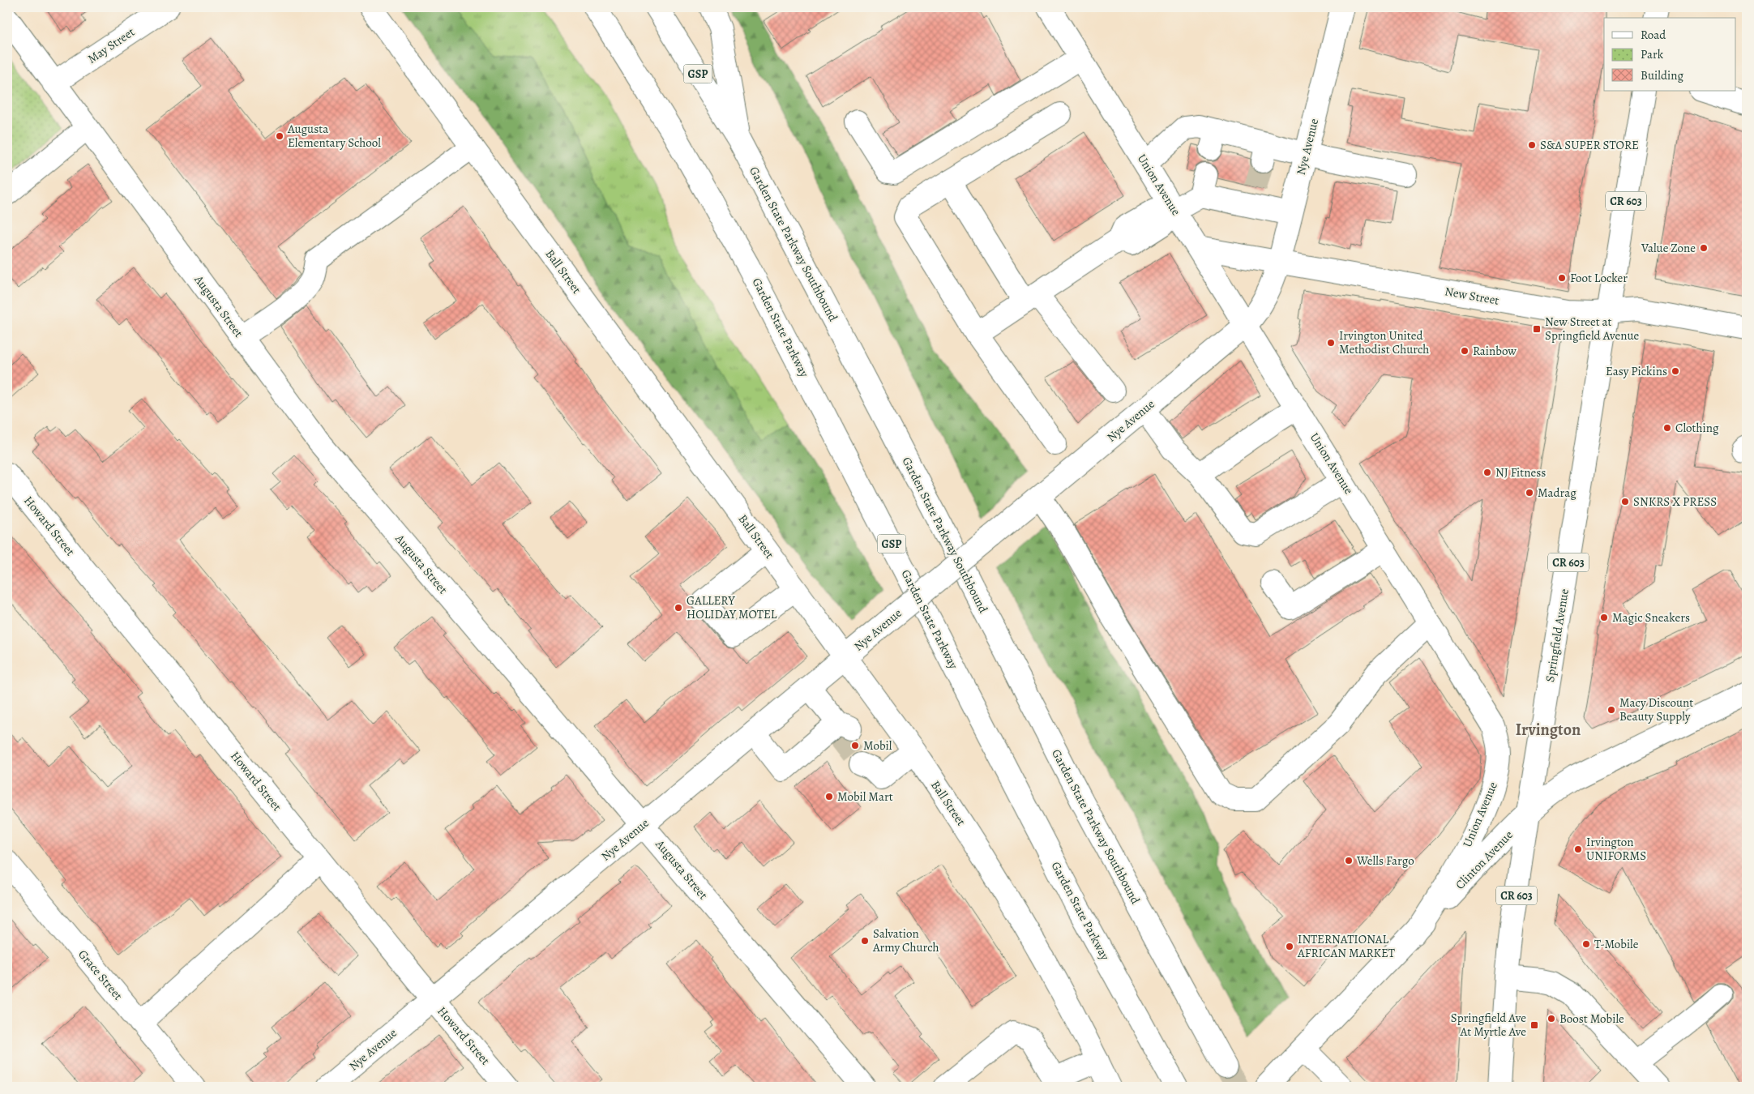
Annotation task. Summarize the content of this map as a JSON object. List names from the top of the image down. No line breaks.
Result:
{"streets":{"main road":["May Street","GSP","Nye Avenue","Union Avenue","CR 603","Garden State Parkway Southbound","Ball Street","New Street","Augusta Street","Garden State Parkway","Howard Street","Springfield Avenue","Clinton Avenue","Grace Street"]},"crossings":[["May Street","Augusta Street"],["Nye Avenue","Union Avenue"],["Nye Avenue","Ball Street"],["Nye Avenue","New Street"],["Nye Avenue","Augusta Street"],["Nye Avenue","Howard Street"],["Union Avenue","New Street"],["Union Avenue","Clinton Avenue"],["New Street","Springfield Avenue"],["Springfield Avenue","Clinton Avenue"]],"districts":["Irvington"],"places":{"other":["Augusta Elementary School","S&A SUPER STORE","Value Zone","Foot Locker","Irvington United Methodist Church","Rainbow","Easy Pickins","Clothing","NJ Fitness","Madrag","SNKRS X PRESS","GALLERY HOLIDAY MOTEL","Magic Sneakers","Macy Discount Beauty Supply","Mobil","Mobil Mart","Irvington UNIFORMS","Wells Fargo","Salvation Army Church","T-Mobile","INTERNATIONAL AFRICAN MARKET","Boost Mobile"],"transit":["New Street at Springfield Avenue","Springfield Ave At Myrtle Ave"]},"legend":["Road","Park","Building"]}
